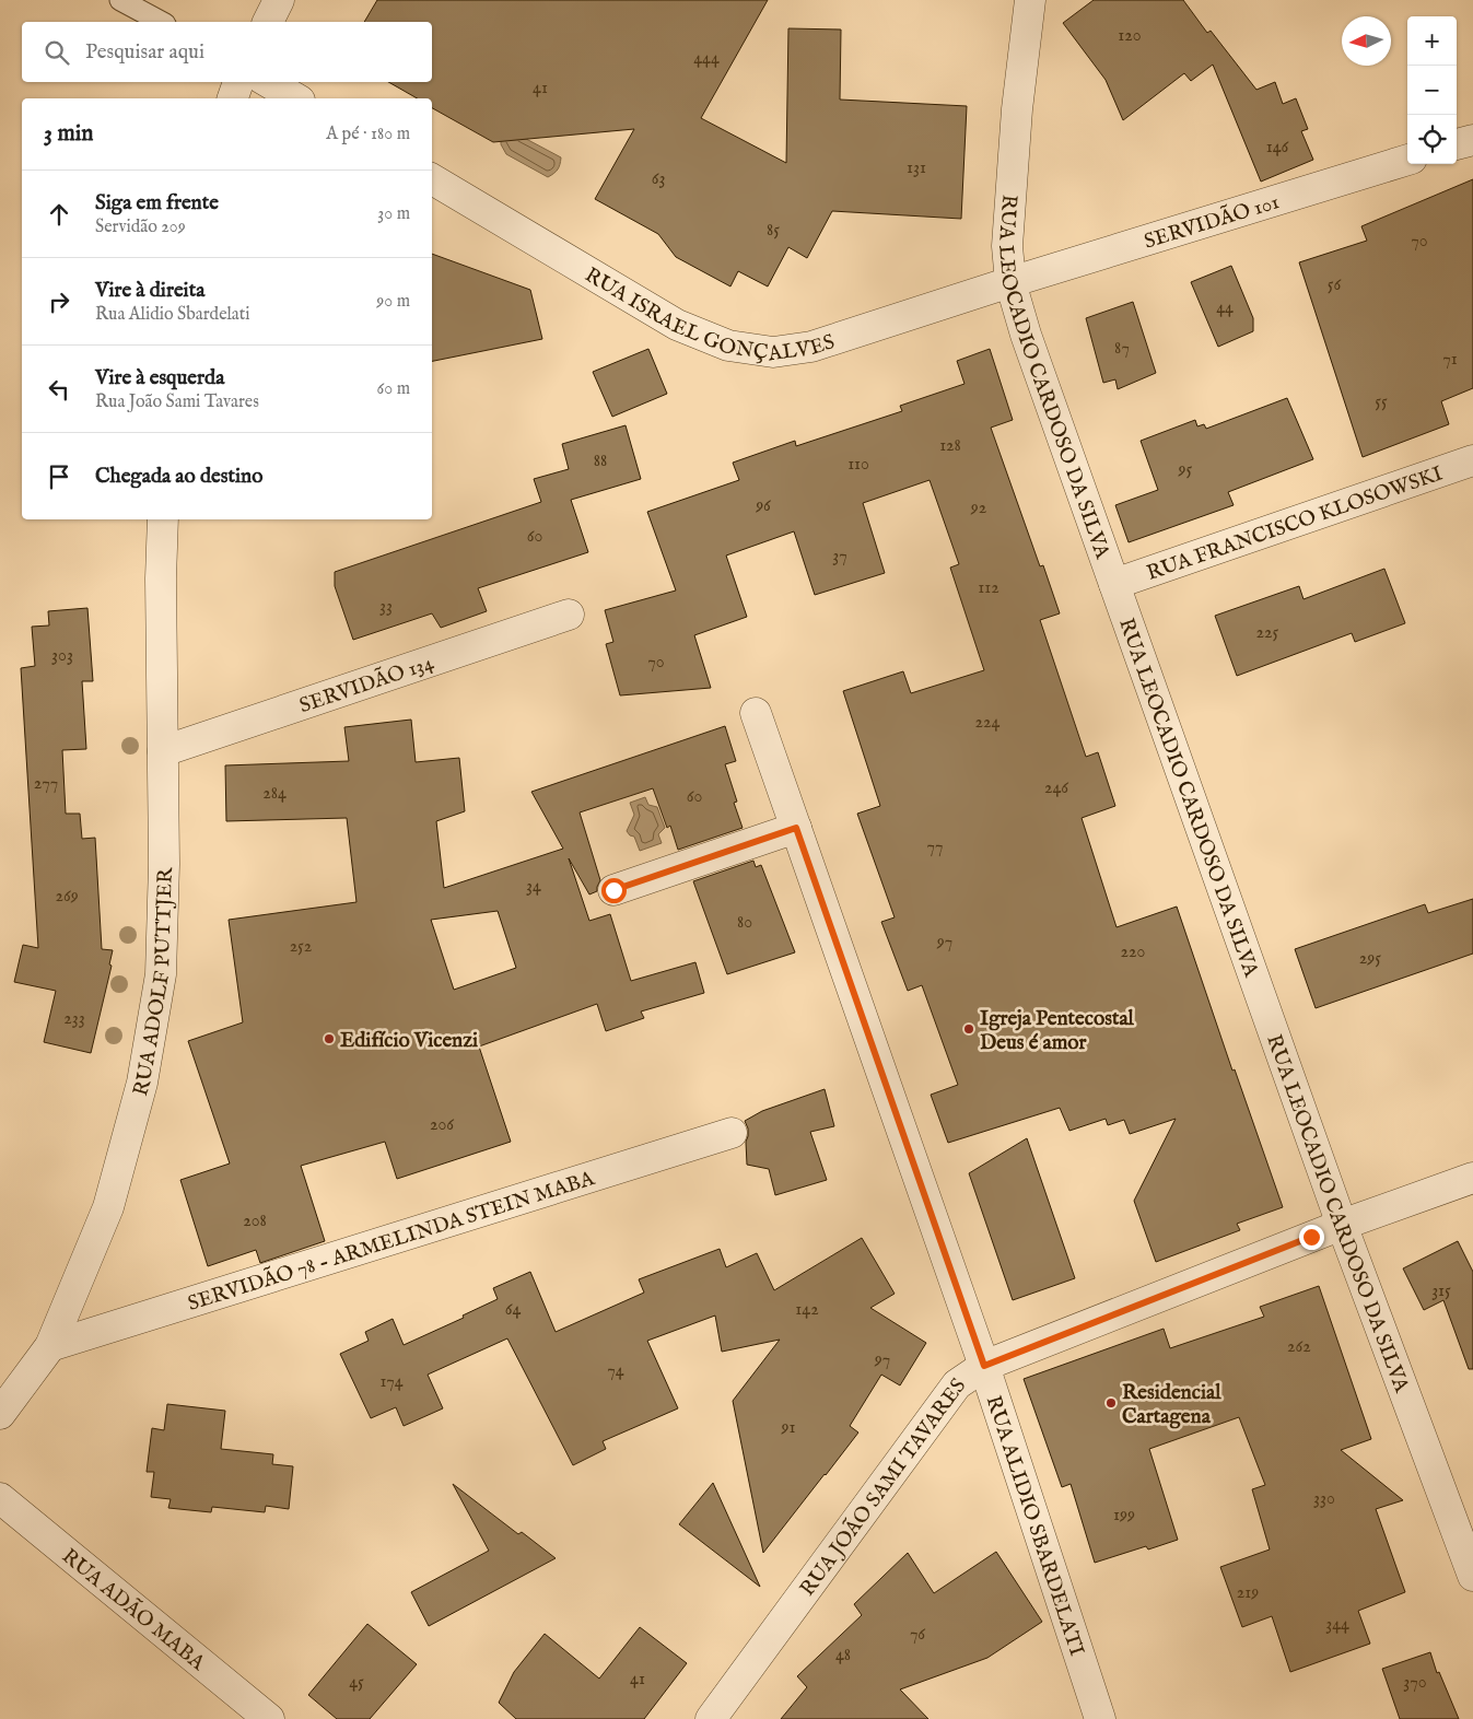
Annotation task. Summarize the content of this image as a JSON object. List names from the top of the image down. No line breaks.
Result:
{"streets":{"street":["SERVIDÃO 101","RUA ISRAEL GONÇALVES","RUA LEOCADIO CARDOSO DA SILVA","RUA FRANCISCO KLOSOWSKI","SERVIDÃO 134","RUA ADOLF PUTTJER","SERVIDÃO 78 - ARMELINDA STEIN MABA","RUA JOÃO SAMI TAVARES","RUA ALIDIO SBARDELATI","RUA ADÃO MABA"]},"crossings":[["SERVIDÃO 101","RUA ISRAEL GONÇALVES"],["SERVIDÃO 101","RUA LEOCADIO CARDOSO DA SILVA"],["RUA ISRAEL GONÇALVES","RUA LEOCADIO CARDOSO DA SILVA"],["RUA LEOCADIO CARDOSO DA SILVA","RUA FRANCISCO KLOSOWSKI"],["RUA LEOCADIO CARDOSO DA SILVA","RUA JOÃO SAMI TAVARES"],["SERVIDÃO 134","RUA ADOLF PUTTJER"],["RUA ADOLF PUTTJER","SERVIDÃO 78 - ARMELINDA STEIN MABA"],["RUA JOÃO SAMI TAVARES","RUA ALIDIO SBARDELATI"]],"places":["Igreja Pentecostal Deus é amor","Edifício Vicenzi","Residencial Cartagena"],"house_numbers":["120","444","41","146","131","63","85","70","56","44","87","71","55","128","88","110","95","96","92","60","37","112","33","225","303","70","224","277","246","284","60","77","34","269","80","97","252","220","295","233","206","208","315","64","142","262","97","74","174","91","330","199","219","344","76","48","41","45","370"],"north":"left","page":{"map_buttons":["+","−"],"search":"Pesquisar aqui","heading":["3 min","A pé · 180 m"],"list":[["Siga em frente","Servidão 209","30 m"],["Vire à direita","Rua Alidio Sbardelati","90 m"],["Vire à esquerda","Rua João Sami Tavares","60 m"],"Chegada ao destino"]}}
